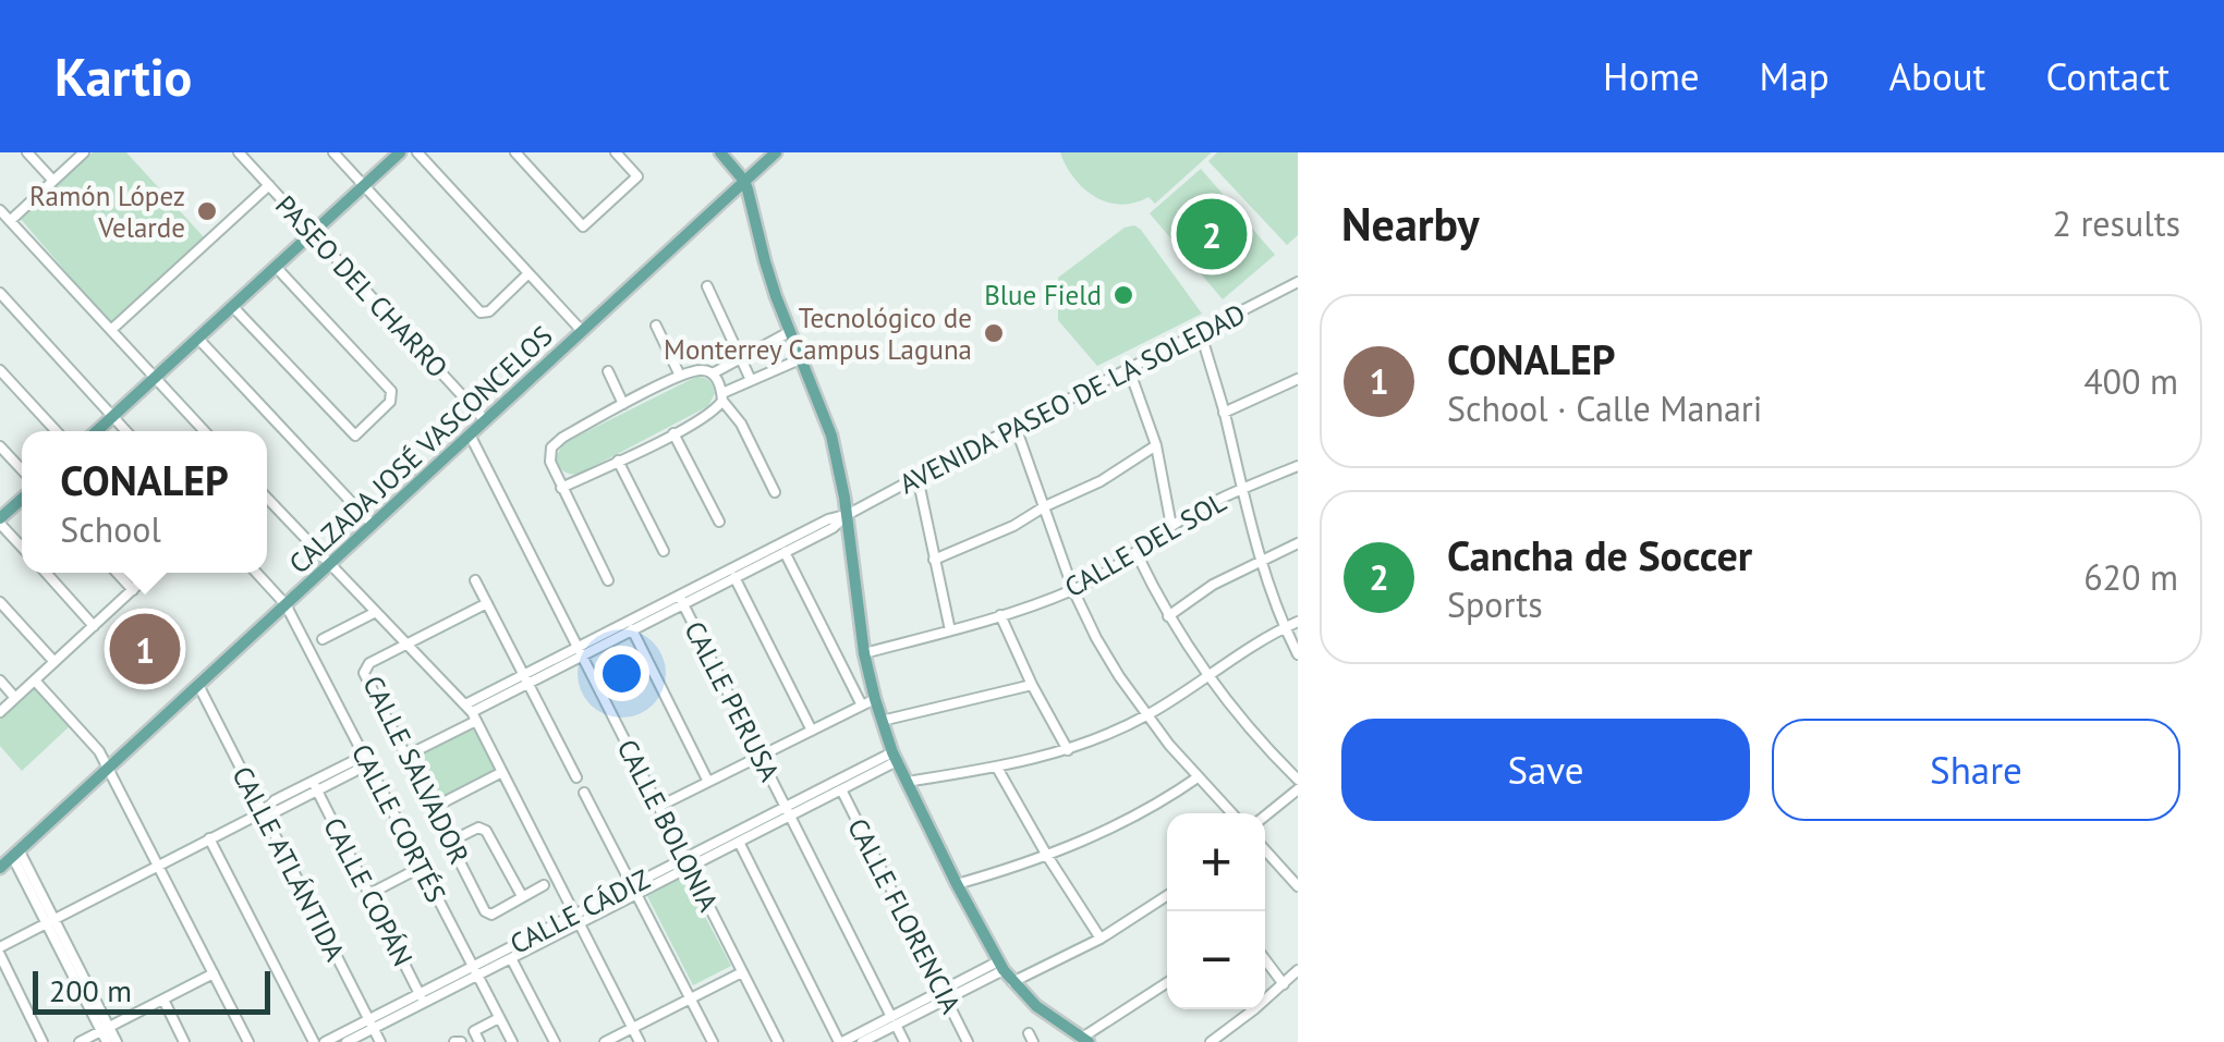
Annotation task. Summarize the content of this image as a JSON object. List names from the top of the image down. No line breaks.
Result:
{"streets":{"main road":["CALZADA JOSÉ VASCONCELOS"],"street":["PASEO DEL CHARRO","AVENIDA PASEO DE LA SOLEDAD","CALLE DEL SOL","CALLE PERUSA","CALLE SALVADOR","CALLE CORTÉS","CALLE BOLONIA","CALLE ATLÁNTIDA","CALLE COPÁN","CALLE CÁDIZ","CALLE FLORENCIA"]},"crossings":[["PASEO DEL CHARRO","CALZADA JOSÉ VASCONCELOS"],["AVENIDA PASEO DE LA SOLEDAD","CALLE PERUSA"],["AVENIDA PASEO DE LA SOLEDAD","CALLE SALVADOR"],["AVENIDA PASEO DE LA SOLEDAD","CALLE BOLONIA"],["CALZADA JOSÉ VASCONCELOS","CALLE CORTÉS"],["CALZADA JOSÉ VASCONCELOS","CALLE BOLONIA"],["CALZADA JOSÉ VASCONCELOS","CALLE ATLÁNTIDA"],["CALLE PERUSA","CALLE CÁDIZ"],["CALLE CORTÉS","CALLE CÁDIZ"],["CALLE BOLONIA","CALLE CÁDIZ"],["CALLE ATLÁNTIDA","CALLE CÁDIZ"],["CALLE COPÁN","CALLE CÁDIZ"],["CALLE CÁDIZ","CALLE FLORENCIA"]],"places":["Ramón López Velarde","Blue Field","Tecnológico de Monterrey Campus Laguna"],"scale_bar":"200 m","page":{"header":"Kartio","nav":["Home","Map","About","Contact"],"heading":["Nearby","2 results"],"pins":["2","1"],"list":[{"mark":"1","name":"CONALEP","note":"School · Calle Manari","value":"400 m"},{"mark":"2","name":"Cancha de Soccer","note":"Sports","value":"620 m"}],"popup":["CONALEP","School"],"buttons":["Save","Share"],"map_buttons":["+","−"],"scale":"200 m"}}
